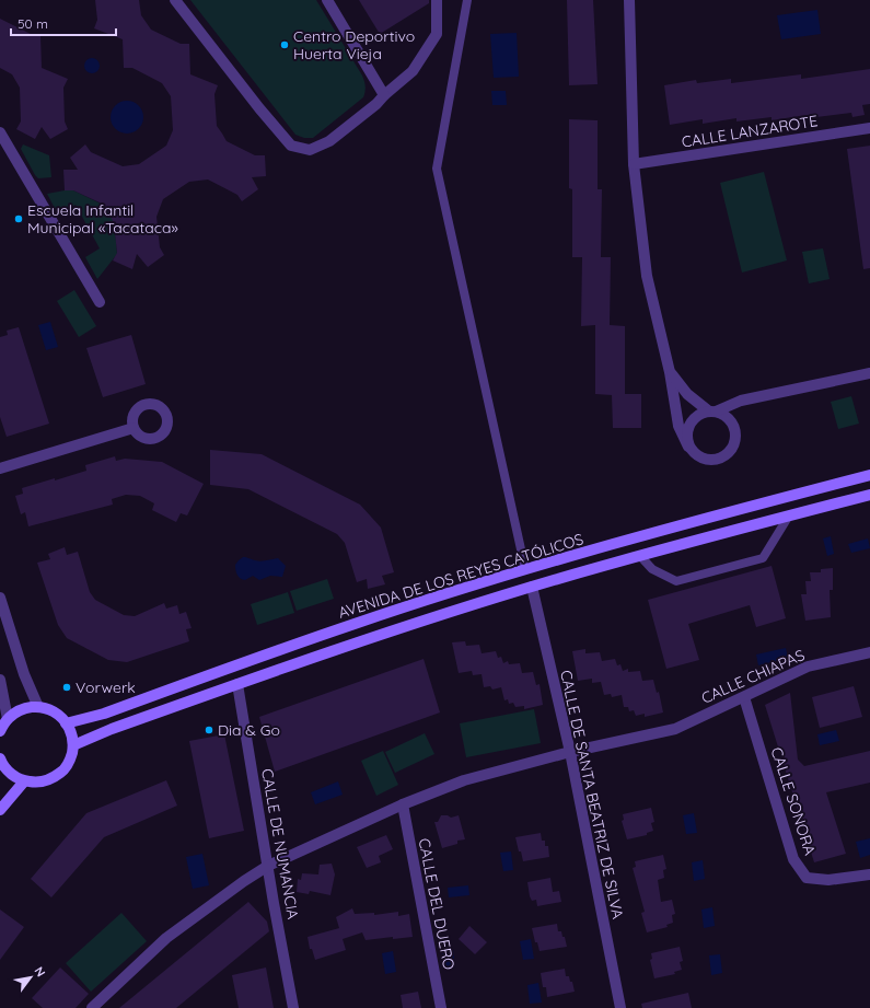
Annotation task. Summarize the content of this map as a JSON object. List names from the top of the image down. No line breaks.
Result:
{"streets":{"street":["CALLE LANZAROTE","AVENIDA DE LOS REYES CATÓLICOS","CALLE CHIAPAS","CALLE DE SANTA BEATRIZ DE SILVA","CALLE SONORA","CALLE DE NUMANCIA","CALLE DEL DUERO"]},"crossings":[["AVENIDA DE LOS REYES CATÓLICOS","CALLE DE SANTA BEATRIZ DE SILVA"],["AVENIDA DE LOS REYES CATÓLICOS","CALLE DE NUMANCIA"],["CALLE CHIAPAS","CALLE DE SANTA BEATRIZ DE SILVA"],["CALLE CHIAPAS","CALLE SONORA"],["CALLE CHIAPAS","CALLE DE NUMANCIA"],["CALLE CHIAPAS","CALLE DEL DUERO"]],"places":["Centro Deportivo Huerta Vieja","Escuela Infantil Municipal «Tacataca»","Vorwerk","Dia & Go"],"scale_bar":"50 m","north":"top right"}
